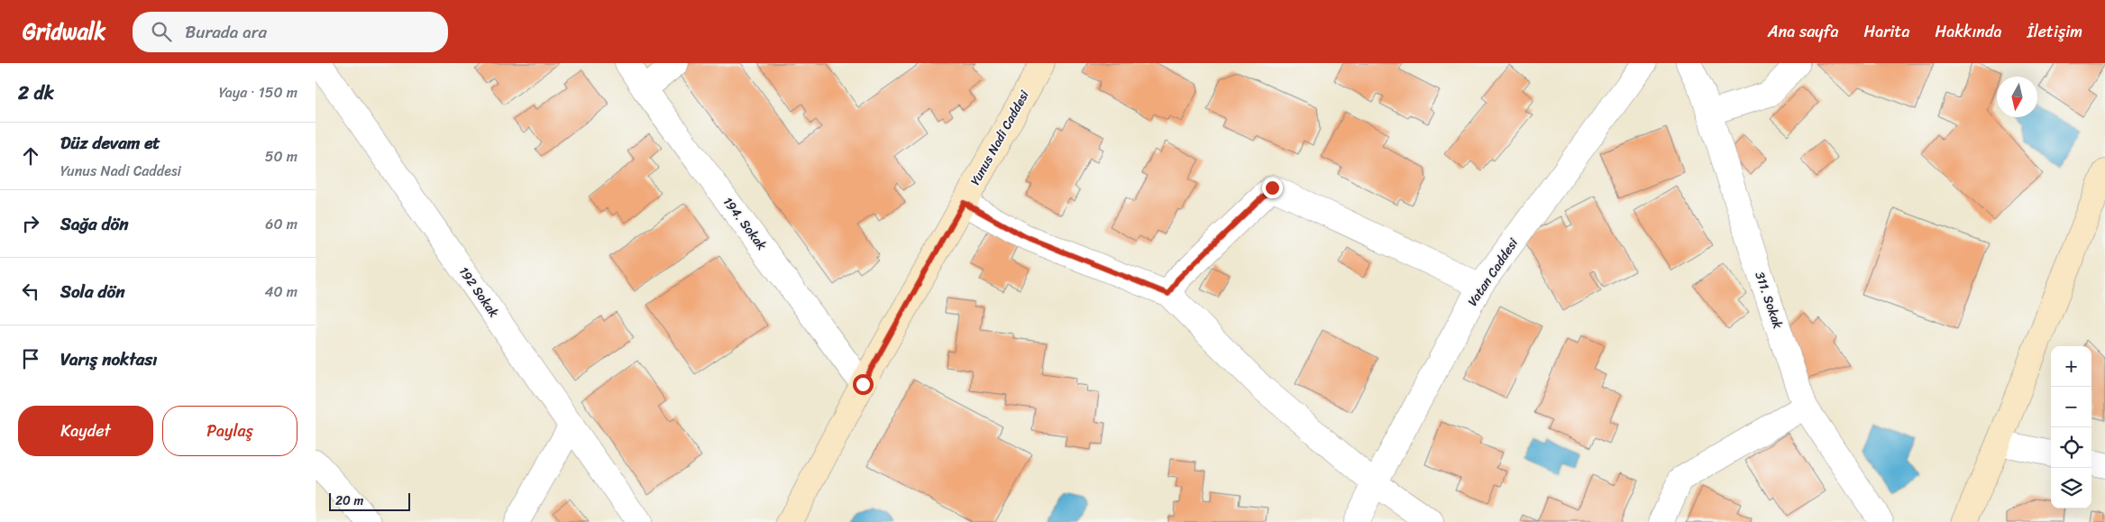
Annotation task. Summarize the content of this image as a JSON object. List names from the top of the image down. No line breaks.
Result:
{"streets":{"street":["Yunus Nadi Caddesi","194. Sokak","Vatan Caddesi","192 Sokak","311. Sokak"]},"crossings":[["Yunus Nadi Caddesi","194. Sokak"]],"scale_bar":"20 m","north":"bottom","page":{"header":"Gridwalk","search":"Burada ara","nav":["Ana sayfa","Harita","Hakkında","İletişim"],"heading":["2 dk","Yaya · 150 m"],"list":[["Düz devam et","Yunus Nadi Caddesi","50 m"],["Sağa dön","60 m"],["Sola dön","40 m"],"Varış noktası"],"map_buttons":["+","−"],"buttons":["Kaydet","Paylaş"],"scale":"20 m"}}
